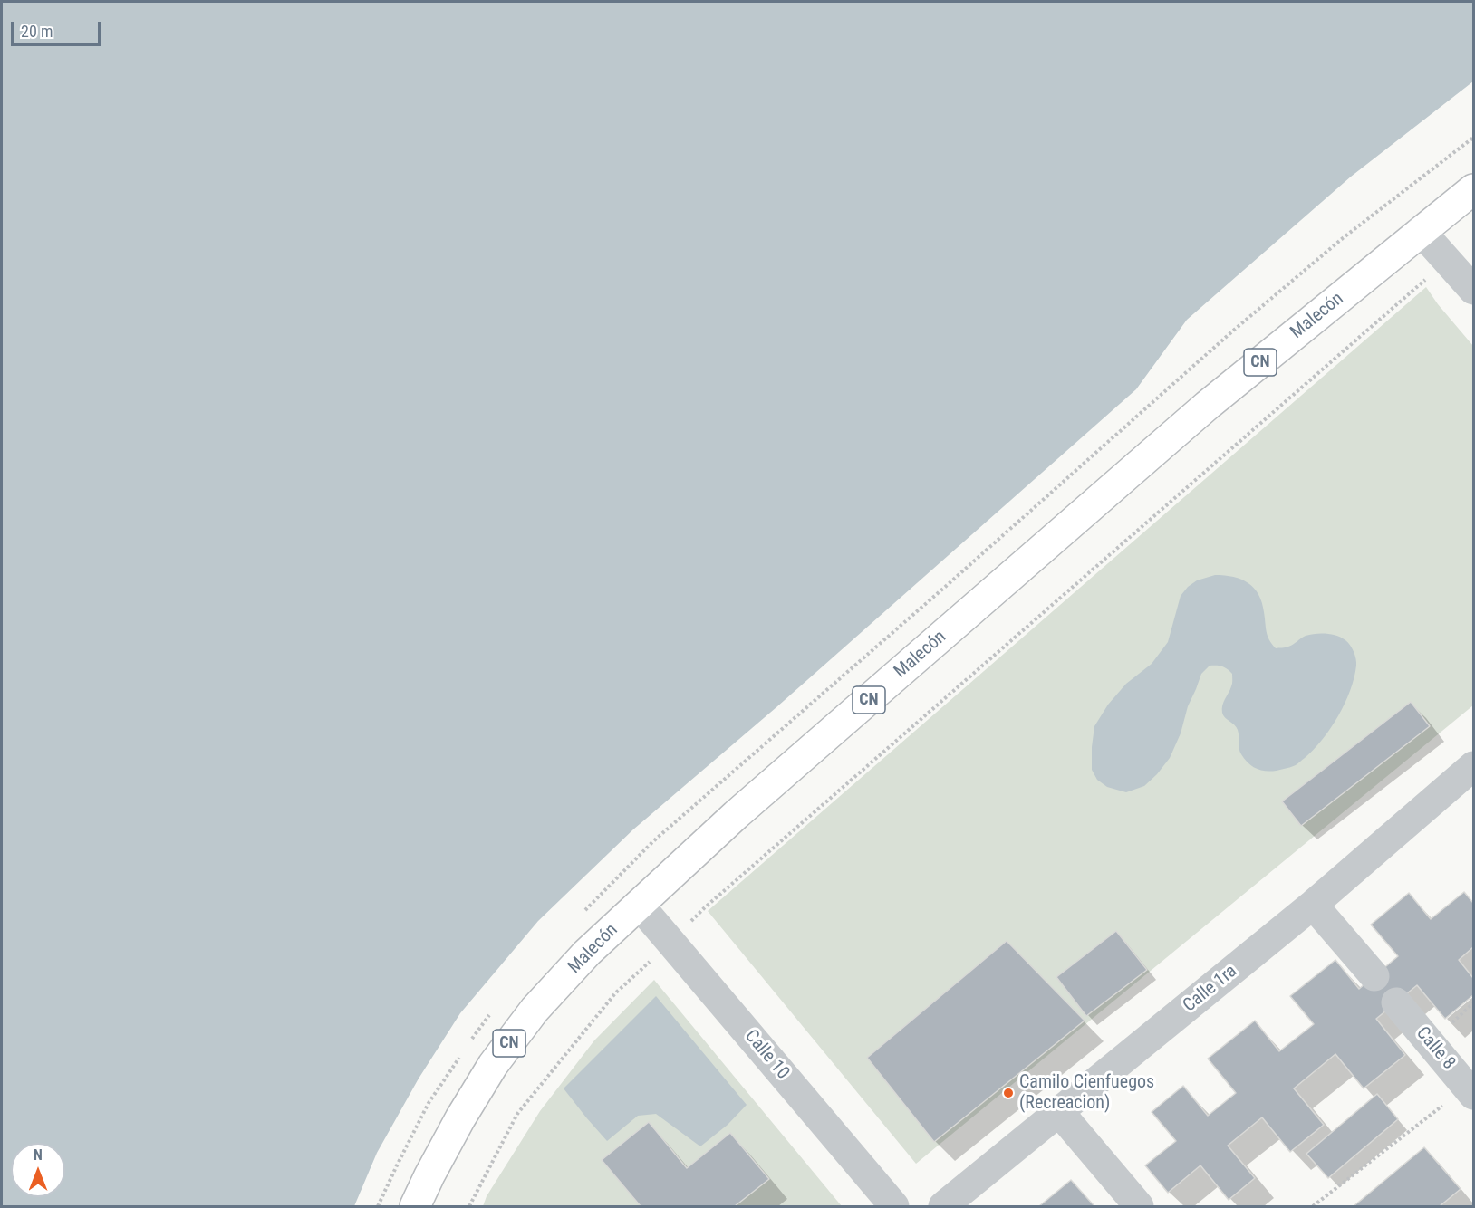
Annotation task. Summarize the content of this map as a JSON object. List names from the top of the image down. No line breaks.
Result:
{"streets":{"highway":["Malecón","CN"],"street":["Calle 1ra","Calle 8","Calle 10"]},"crossings":[["Malecón","Calle 10"]],"places":["Camilo Cienfuegos (Recreacion)"],"scale_bar":"20 m","north":"top"}
